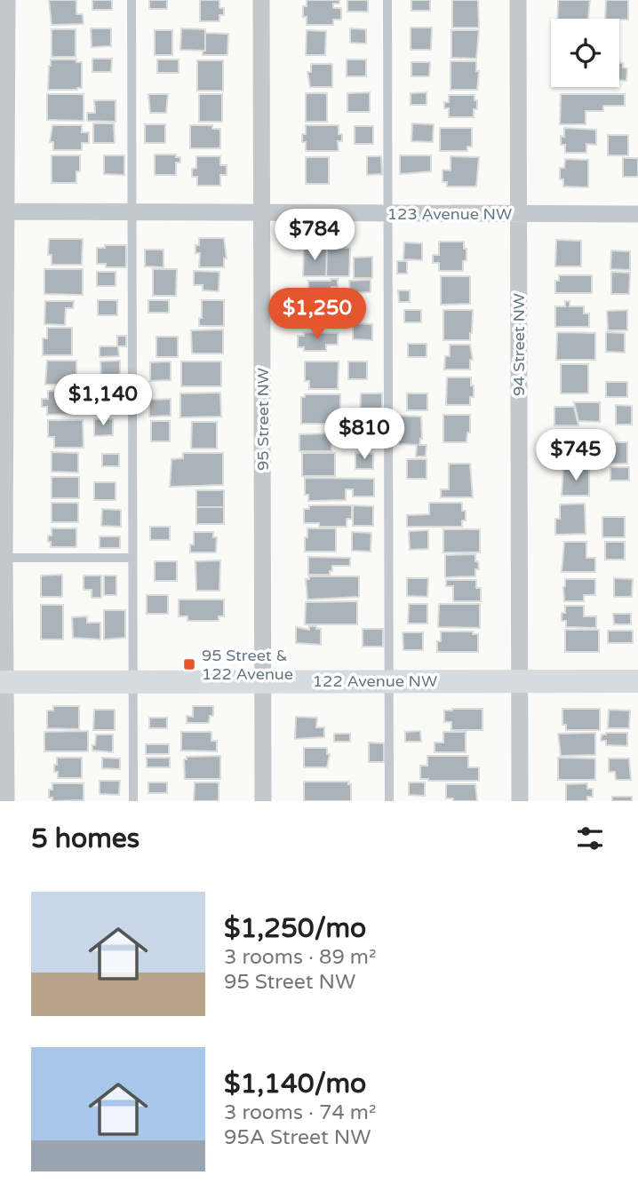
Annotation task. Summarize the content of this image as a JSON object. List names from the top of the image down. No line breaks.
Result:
{"streets":{"street":["123 Avenue NW","94 Street NW","95 Street NW","122 Avenue NW"]},"crossings":[["123 Avenue NW","94 Street NW"],["123 Avenue NW","95 Street NW"],["94 Street NW","122 Avenue NW"],["95 Street NW","122 Avenue NW"]],"places":{"transit":["95 Street & 122 Avenue"]},"page":{"price":["$784","$1,250","$1,140","$810","$745"],"heading":"5 homes","list":[{"name":"$1,250/mo","note":"3 rooms · 89 m² · 95 Street NW"},{"name":"$1,140/mo","note":"3 rooms · 74 m² · 95A Street NW"}]}}
